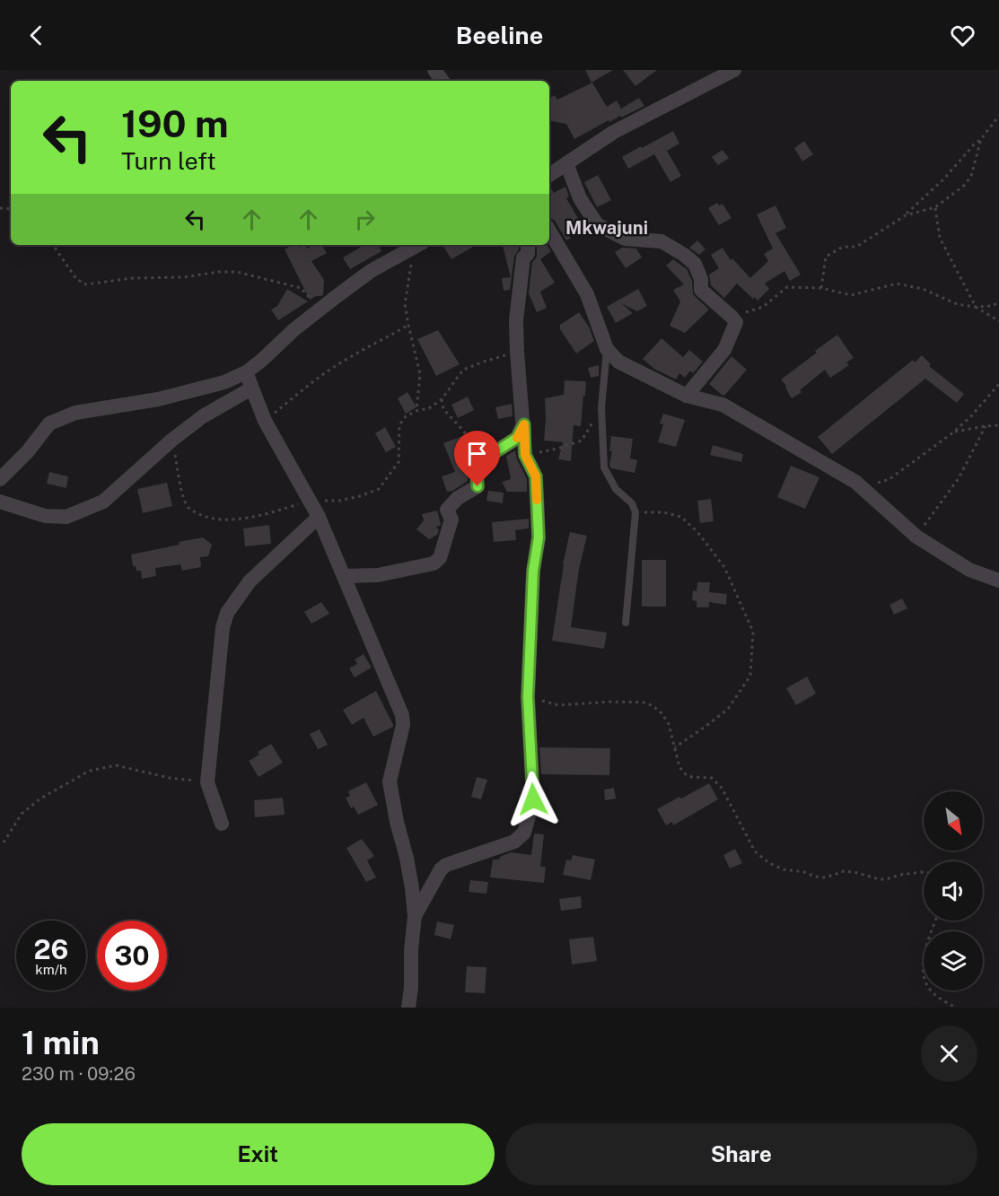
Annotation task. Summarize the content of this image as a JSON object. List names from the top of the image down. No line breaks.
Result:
{"districts":["Mkwajuni"],"north":"bottom right","page":{"header":"Beeline","turn":["190 m","Turn left"],"speed":"26 km/h","limit":"30","heading":["1 min","230 m · 09:26"],"buttons":["Exit","Share"]}}
